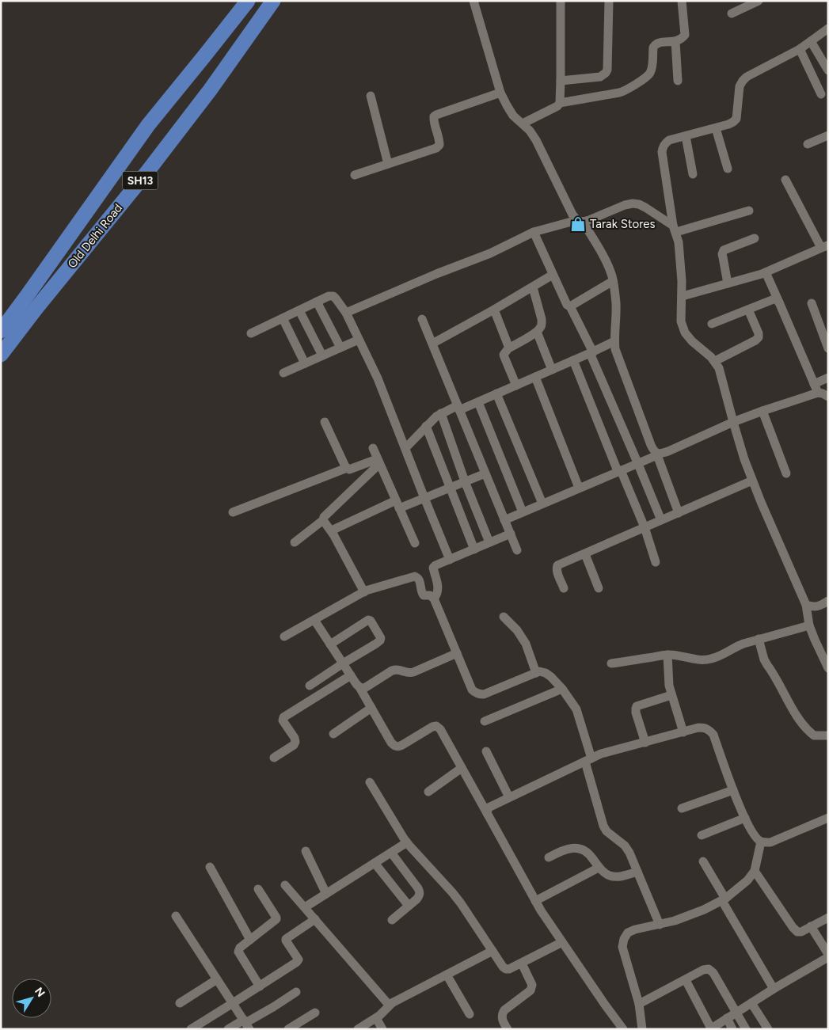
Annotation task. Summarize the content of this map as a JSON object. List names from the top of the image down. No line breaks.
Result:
{"streets":{"main road":["SH13","Old Delhi Road"]},"places":{"shop":["Tarak Stores"]},"north":"top right"}
